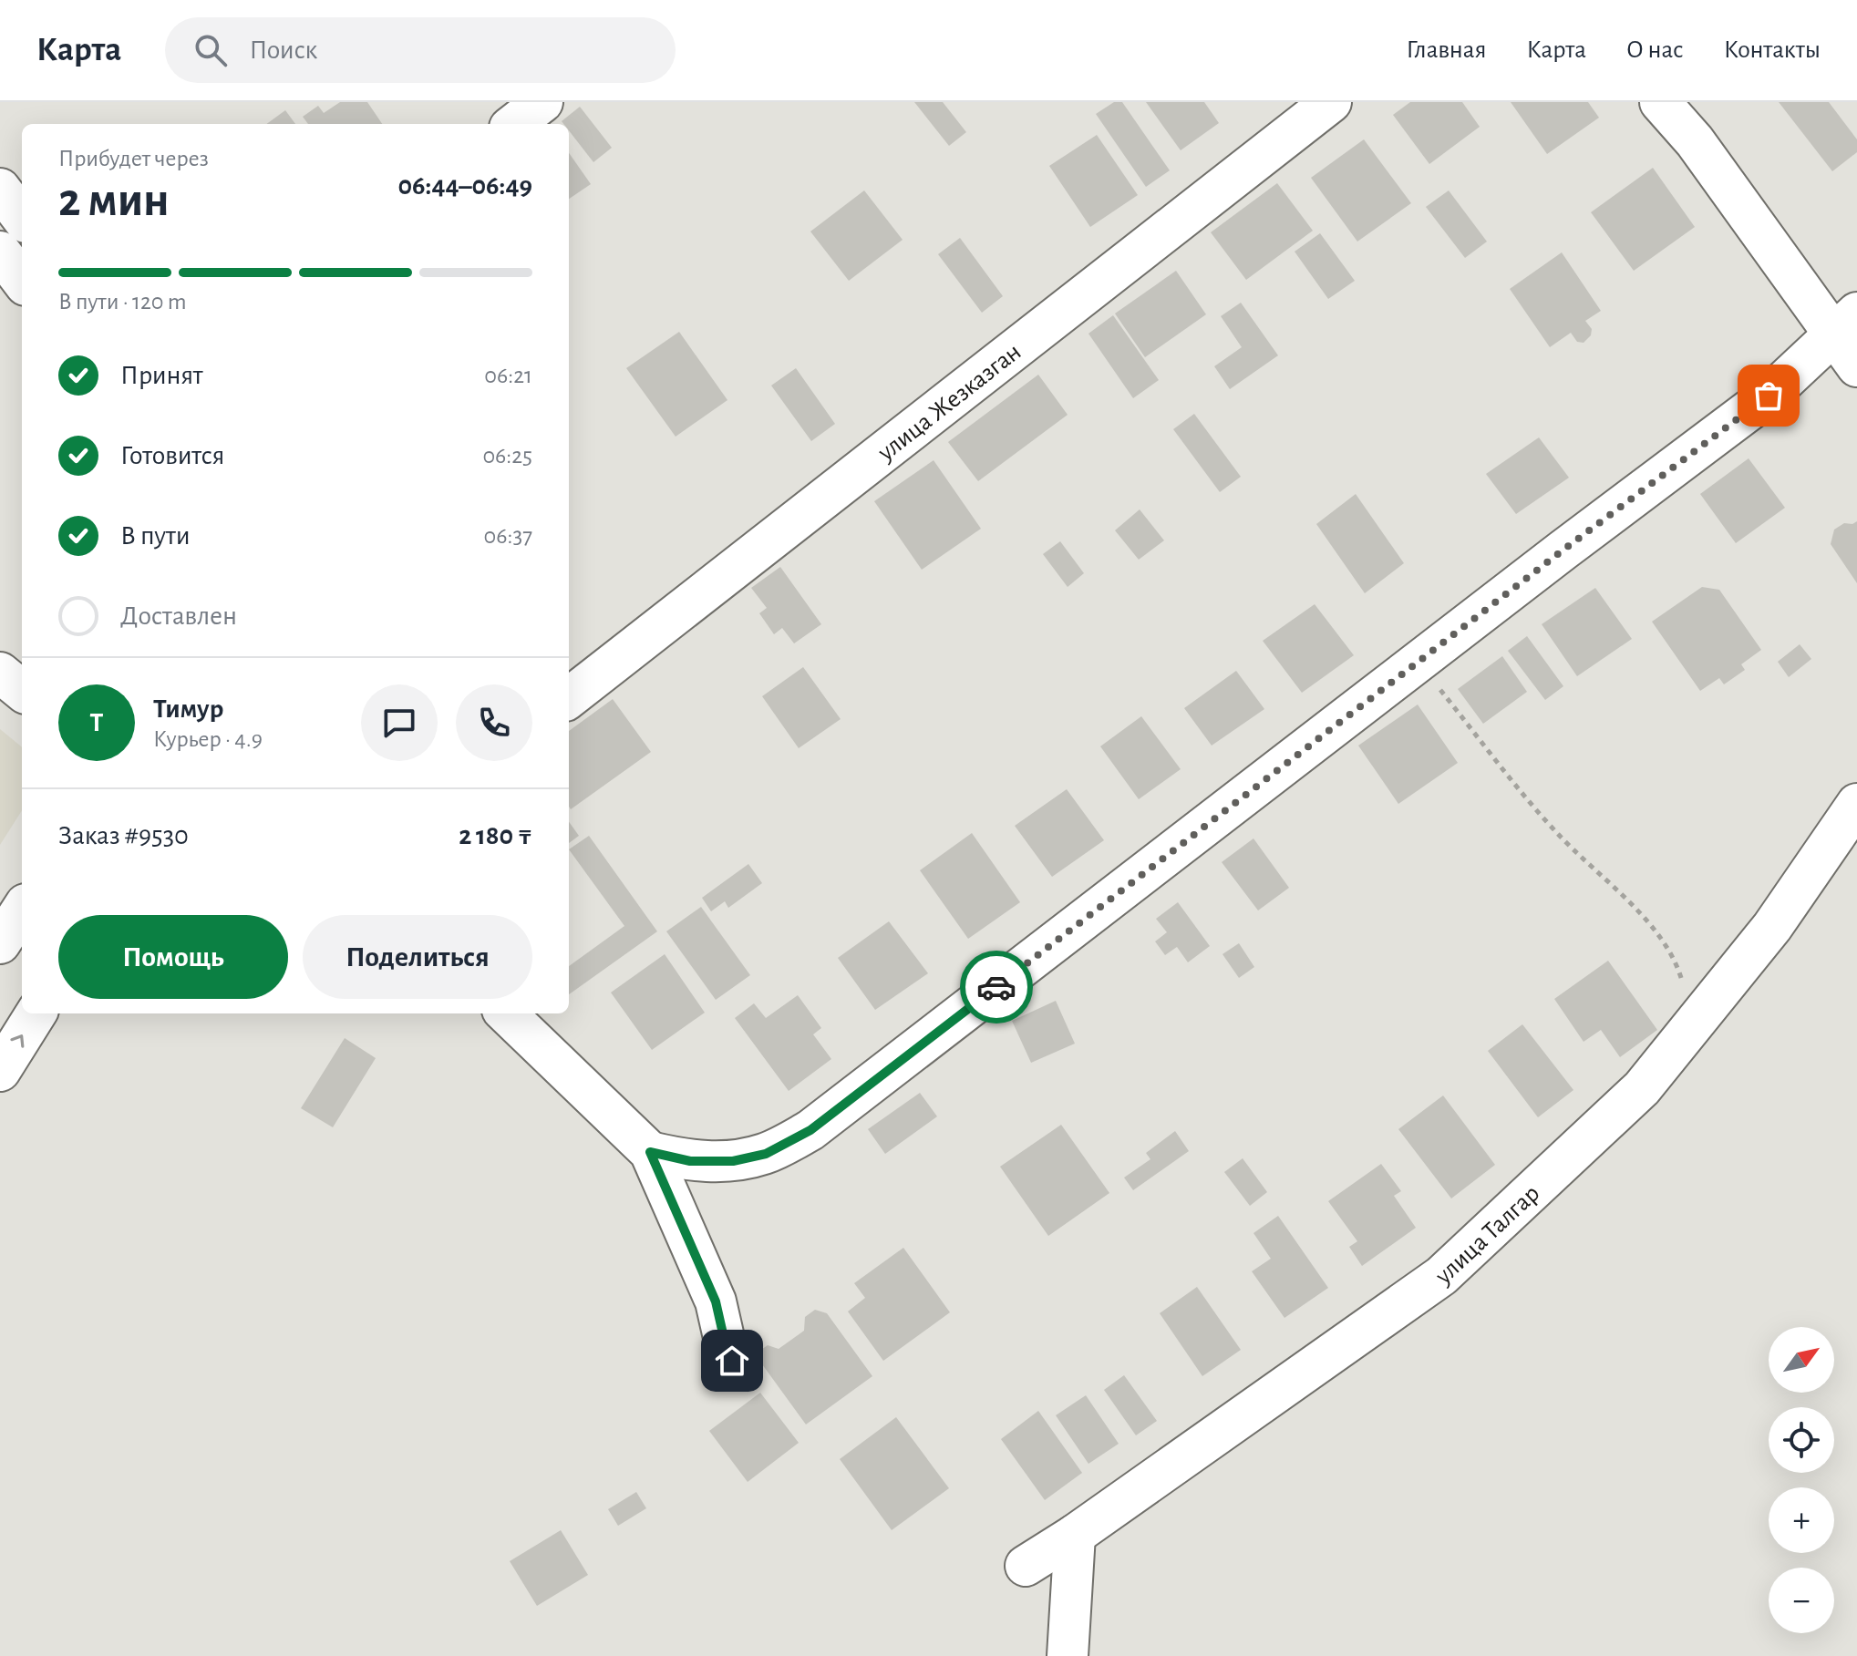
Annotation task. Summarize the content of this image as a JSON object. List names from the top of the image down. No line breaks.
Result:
{"streets":{"street":["улица Жезказган","улица Талгар"]},"north":"top right","page":{"header":"Карта","search":"Поиск","nav":["Главная","Карта","О нас","Контакты"],"heading":["2 мин","Прибудет через","06:44–06:49"],"panel":["Тимур","Курьер · 4.9","Заказ #9530","2 180 ₸"],"bar":"В пути · 120 m","list":[["Принят","06:21"],["Готовится","06:25"],["В пути","06:37"],"Доставлен"],"round":"Т","buttons":["Помощь","Поделиться"],"map_buttons":["+","−"]}}
